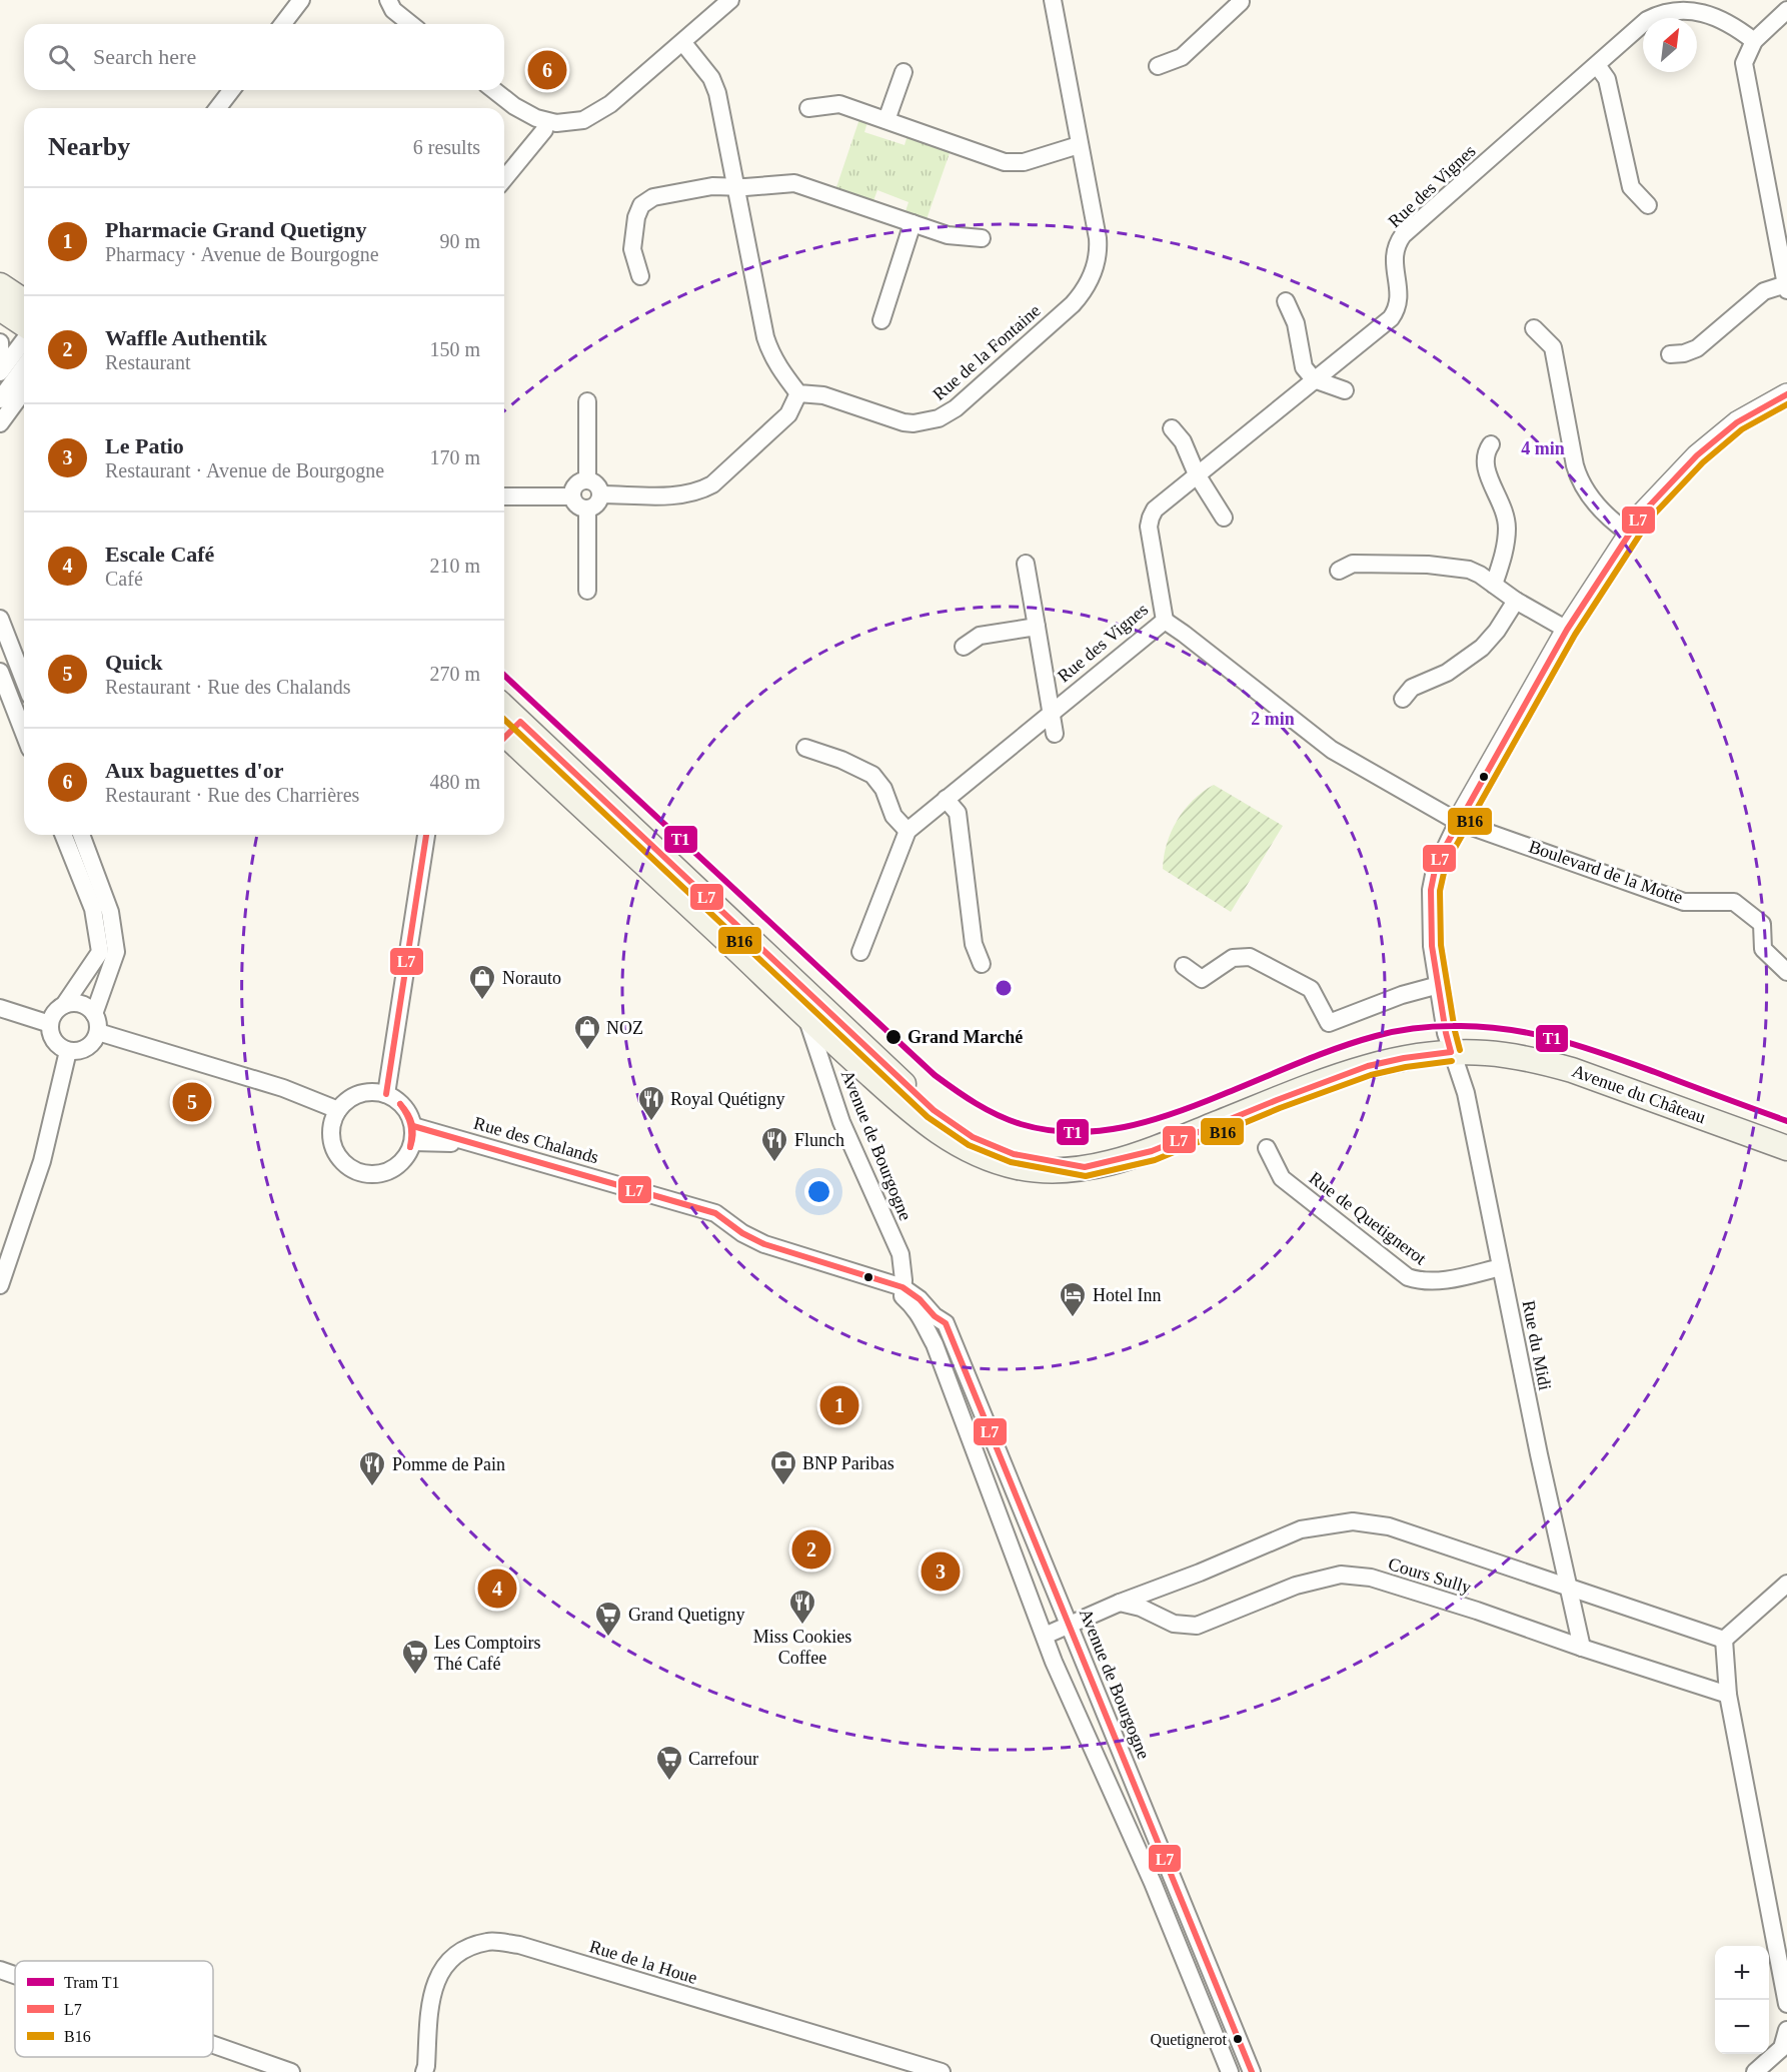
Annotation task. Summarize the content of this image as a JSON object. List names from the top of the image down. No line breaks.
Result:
{"streets":{"main road":["Avenue du Château"],"street":["Rue des Vignes","Rue de la Fontaine","Boulevard de la Motte","Rue des Chalands","Avenue de Bourgogne","Rue de Quetignerot","Rue du Midi","Cours Sully","Rue de la Houe"]},"crossings":[["Avenue du Château","Avenue de Bourgogne"],["Avenue du Château","Rue du Midi"],["Rue des Chalands","Avenue de Bourgogne"],["Avenue de Bourgogne","Cours Sully"],["Rue de Quetignerot","Rue du Midi"],["Rue du Midi","Cours Sully"]],"places":{"shop":["Norauto","NOZ"],"other":["Grand Marché","Quetignerot"],"restaurant":["Royal Quétigny","Flunch","Pomme de Pain","Miss Cookies Coffee"],"hotel":["Hotel Inn"],"bank":["BNP Paribas"],"supermarket":["Grand Quetigny","Les Comptoirs Thé Café","Carrefour"]},"lines":["transit line L7","transit line B16","tram line T1"],"legend":["Tram T1","L7","B16"],"north":"top right","page":{"search":"Search here","pins":["6","5","1","2","3","4"],"heading":["Nearby","6 results"],"list":[{"mark":"1","name":"Pharmacie Grand Quetigny","note":"Pharmacy · Avenue de Bourgogne","value":"90 m"},{"mark":"2","name":"Waffle Authentik","note":"Restaurant","value":"150 m"},{"mark":"3","name":"Le Patio","note":"Restaurant · Avenue de Bourgogne","value":"170 m"},{"mark":"4","name":"Escale Café","note":"Café","value":"210 m"},{"mark":"5","name":"Quick","note":"Restaurant · Rue des Chalands","value":"270 m"},{"mark":"6","name":"Aux baguettes d'or","note":"Restaurant · Rue des Charrières","value":"480 m"}],"map_buttons":["+","−"]},"rings":["4 min","2 min"]}
